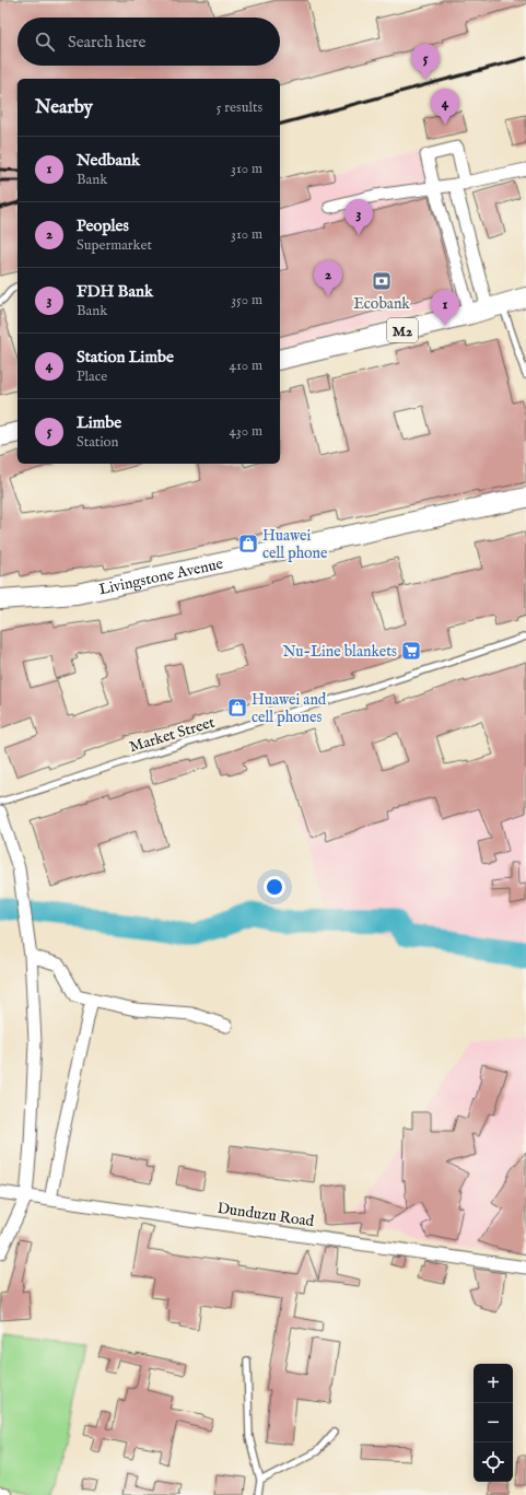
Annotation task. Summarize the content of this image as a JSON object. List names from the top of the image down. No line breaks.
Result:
{"streets":{"highway":["M2","Livingstone Avenue"],"street":["Dunduzu Road"],"lane":["Market Street"]},"places":{"bank":["Ecobank"],"shop":["Huawei cell phone","Huawei and cell phones"],"supermarket":["Nu-Line blankets"]},"page":{"search":"Search here","pins":["5","4","3","2","1"],"heading":["Nearby","5 results"],"list":[{"mark":"1","name":"Nedbank","note":"Bank","value":"310 m"},{"mark":"2","name":"Peoples","note":"Supermarket","value":"310 m"},{"mark":"3","name":"FDH Bank","note":"Bank","value":"350 m"},{"mark":"4","name":"Station Limbe","note":"Place","value":"410 m"},{"mark":"5","name":"Limbe","note":"Station","value":"430 m"}],"map_buttons":["+","−"]}}
